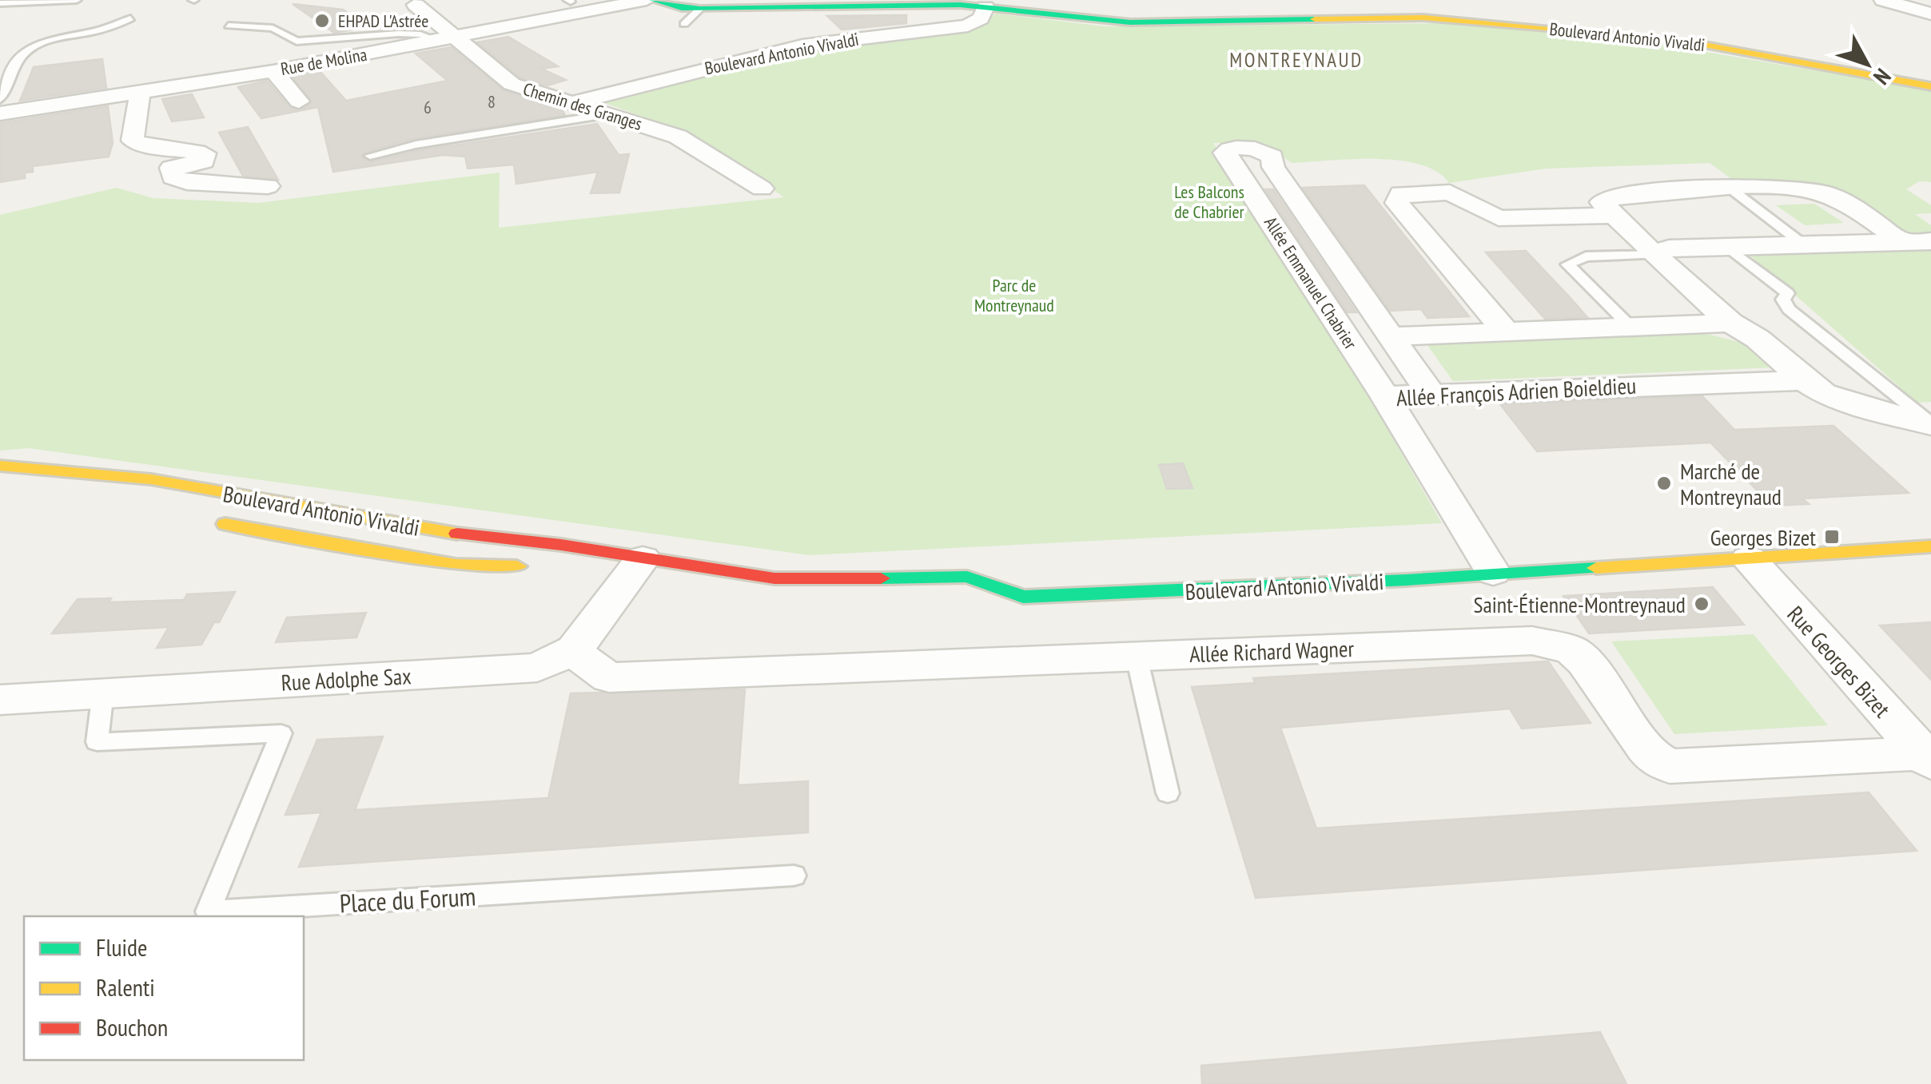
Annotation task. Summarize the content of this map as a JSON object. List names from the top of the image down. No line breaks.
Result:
{"streets":{"street":["Boulevard Antonio Vivaldi","Rue de Molina","Chemin des Granges","Allée Emmanuel Chabrier","Allée François Adrien Boieldieu","Allée Richard Wagner","Rue Georges Bizet","Rue Adolphe Sax"],"lane":["Place du Forum"]},"crossings":[["Boulevard Antonio Vivaldi","Chemin des Granges"],["Boulevard Antonio Vivaldi","Allée François Adrien Boieldieu"],["Boulevard Antonio Vivaldi","Rue Georges Bizet"],["Boulevard Antonio Vivaldi","Rue Adolphe Sax"],["Rue de Molina","Chemin des Granges"],["Allée Emmanuel Chabrier","Allée François Adrien Boieldieu"],["Allée Richard Wagner","Rue Georges Bizet"],["Allée Richard Wagner","Rue Adolphe Sax"],["Rue Adolphe Sax","Place du Forum"]],"districts":["MONTREYNAUD"],"parks":["Les Balcons de Chabrier","Parc de Montreynaud"],"places":{"other":["EHPAD L'Astrée","Marché de Montreynaud","Saint-Étienne-Montreynaud"],"transit":["Georges Bizet"]},"house_numbers":["8","6"],"legend":["Fluide","Ralenti","Bouchon"],"north":"bottom right"}
